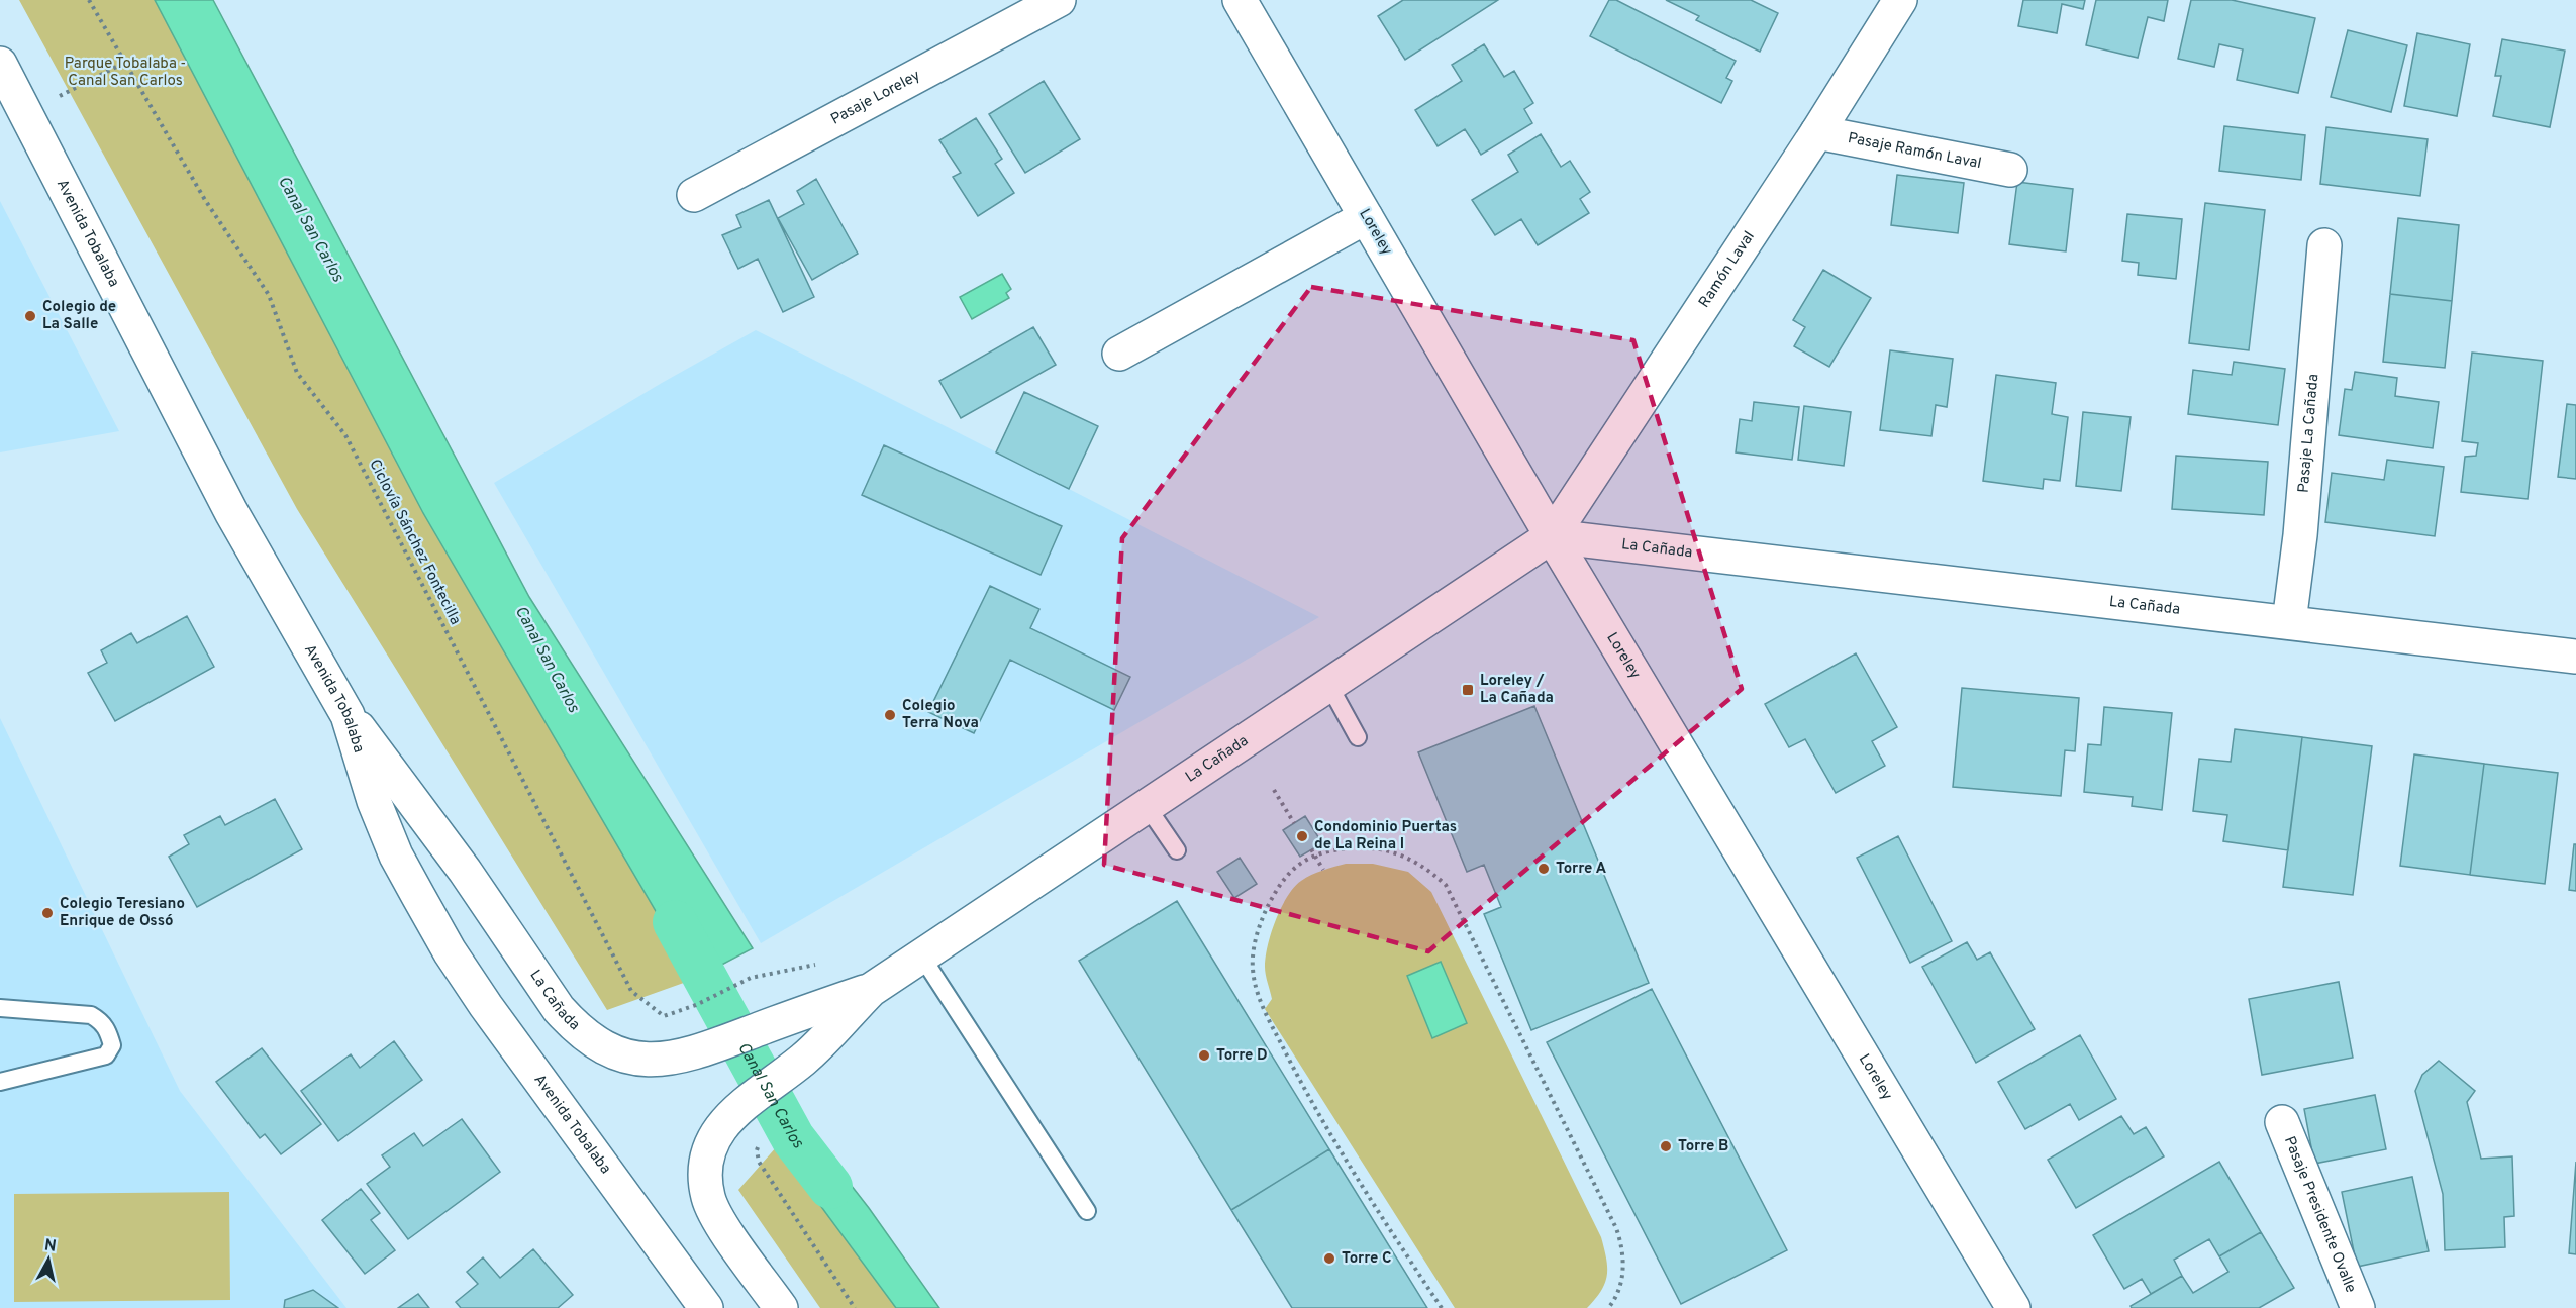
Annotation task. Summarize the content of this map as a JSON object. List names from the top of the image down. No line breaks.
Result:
{"streets":{"street":["Pasaje Loreley","Pasaje Ramón Laval","Loreley","Avenida Tobalaba","Ramón Laval","Pasaje La Cañada","La Cañada","Pasaje Presidente Ovalle"],"path":["Ciclovía Sánchez Fontecilla"]},"crossings":[["Pasaje Ramón Laval","Ramón Laval"],["Loreley","Ramón Laval"],["Loreley","La Cañada"],["Avenida Tobalaba","La Cañada"],["Ramón Laval","La Cañada"],["Pasaje La Cañada","La Cañada"]],"water":["Canal San Carlos"],"parks":["Parque Tobalaba - Canal San Carlos"],"places":{"other":["Colegio de La Salle","Colegio Terra Nova","Condominio Puertas de La Reina I","Torre A","Colegio Teresiano Enrique de Ossó","Torre D","Torre B","Torre C"],"transit":["Loreley / La Cañada"]},"north":"top"}
